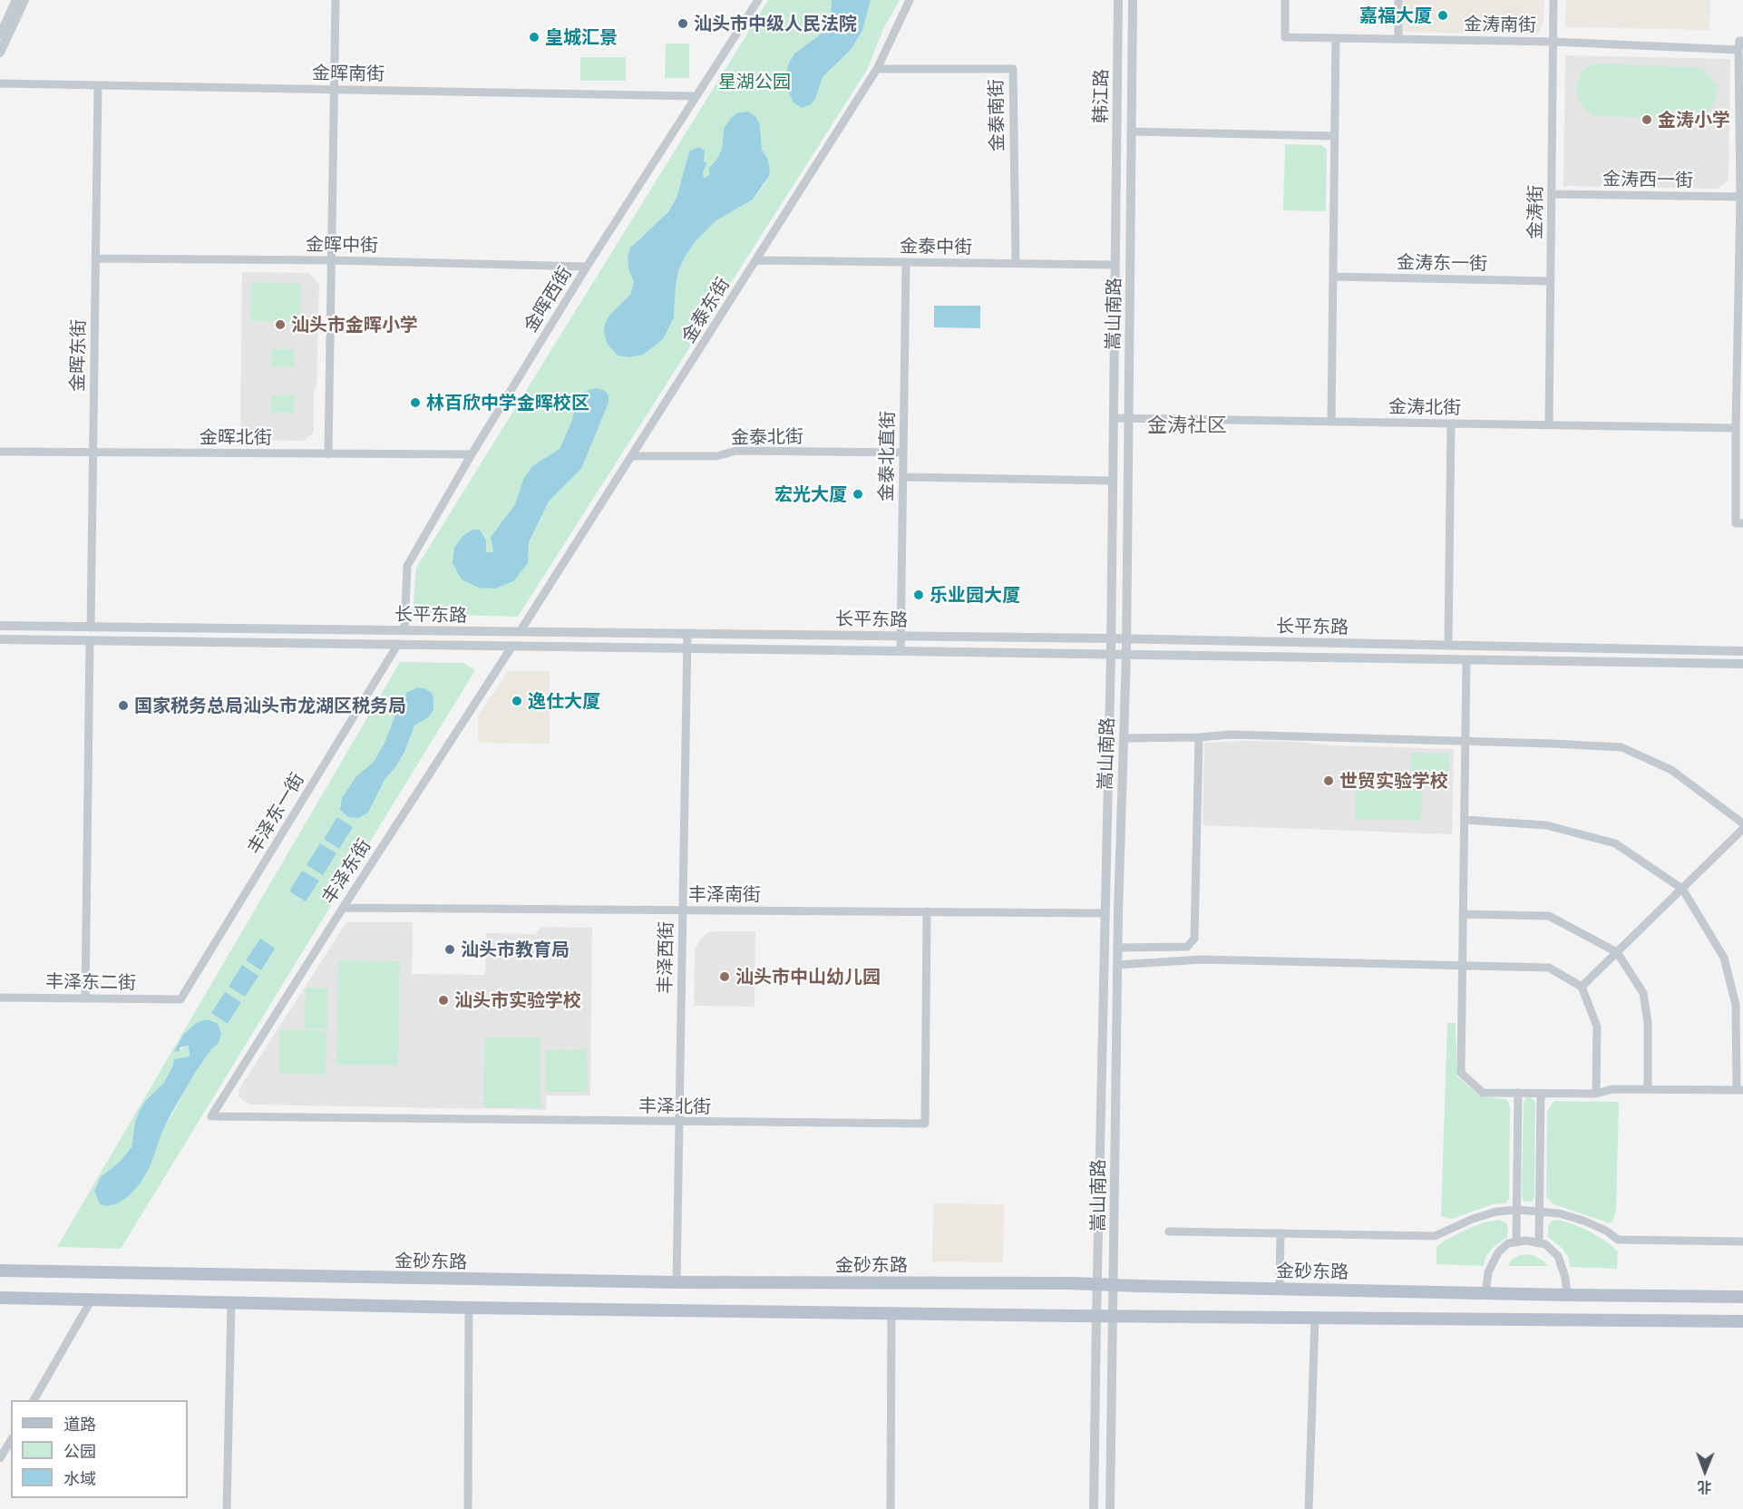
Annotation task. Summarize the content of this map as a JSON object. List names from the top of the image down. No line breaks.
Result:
{"streets":{"main road":["金砂东路"],"street":["金涛南街","金晖南街","韩江路","金泰南街","金涛西一街","金涛街","金晖中街","金泰中街","金涛东一街","金晖西街","金泰东街","嵩山南路","金晖东街","金涛北街","金晖北街","金泰北街","金泰北直街","长平东路","丰泽东一街","丰泽东街","丰泽南街","丰泽西街","丰泽东二街","丰泽北街"]},"crossings":[["金涛南街","金涛街"],["金晖南街","金晖西街"],["金晖南街","金晖东街"],["韩江路","嵩山南路"],["金泰南街","金泰中街"],["金泰南街","金泰东街"],["金涛西一街","金涛街"],["金涛街","金涛东一街"],["金涛街","金涛北街"],["金晖中街","金晖西街"],["金晖中街","金晖东街"],["金泰中街","金泰东街"],["金泰中街","嵩山南路"],["金泰中街","金泰北直街"],["金晖西街","金晖北街"],["金晖西街","长平东路"],["金泰东街","金泰北街"],["金泰东街","长平东路"],["嵩山南路","金涛北街"],["嵩山南路","长平东路"],["嵩山南路","丰泽南街"],["嵩山南路","金砂东路"],["金晖东街","金晖北街"],["金晖东街","长平东路"],["金泰北街","金泰北直街"],["金泰北直街","长平东路"],["长平东路","丰泽东一街"],["长平东路","丰泽东街"],["长平东路","丰泽西街"],["丰泽东一街","丰泽东二街"],["丰泽东街","丰泽南街"],["丰泽东街","丰泽北街"],["丰泽南街","丰泽西街"],["丰泽南街","丰泽北街"],["丰泽西街","丰泽北街"],["丰泽西街","金砂东路"]],"districts":["金涛社区"],"parks":["星湖公园"],"places":["嘉福大厦","汕头市中级人民法院","皇城汇景","金涛小学","汕头市金晖小学","林百欣中学金晖校区","宏光大厦","乐业园大厦","逸仕大厦","国家税务总局汕头市龙湖区税务局","世贸实验学校","汕头市教育局","汕头市中山幼儿园","汕头市实验学校"],"legend":["道路","公园","水域"],"north":"bottom"}
